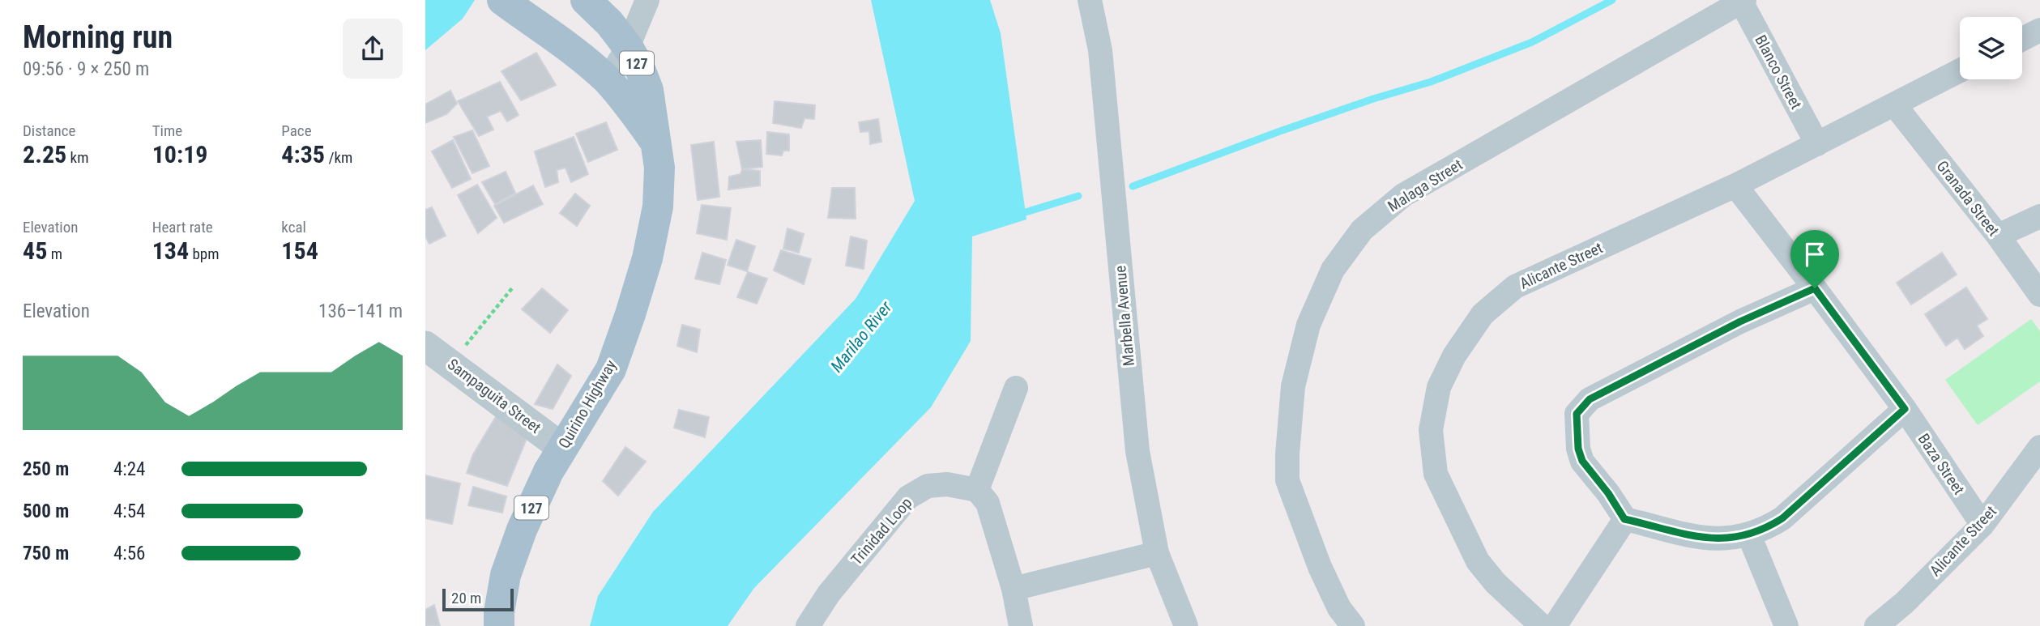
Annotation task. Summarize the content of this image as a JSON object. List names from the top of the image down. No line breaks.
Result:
{"streets":{"main road":["127","Quirino Highway"],"street":["Blanco Street","Malaga Street","Granada Street","Alicante Street","Marbella Avenue","Sampaguita Street","Baza Street","Trinidad Loop"]},"crossings":[["Blanco Street","Malaga Street"],["Blanco Street","Alicante Street"],["Granada Street","Alicante Street"],["Alicante Street","Baza Street"],["Sampaguita Street","Quirino Highway"]],"water":["Marilao River"],"scale_bar":"20 m","page":{"heading":["Morning run","09:56 · 9 × 250 m"],"stats":[["Distance","2.25 km"],["Time","10:19"],["Pace","4:35 /km"],["Elevation","45 m"],["Heart rate","134 bpm"],["kcal","154"]],"chart":["Elevation","136–141 m"],"list":[{"name":"250 m","note":"4:24"},{"name":"500 m","note":"4:54"},{"name":"750 m","note":"4:56"}],"scale":"20 m"}}
